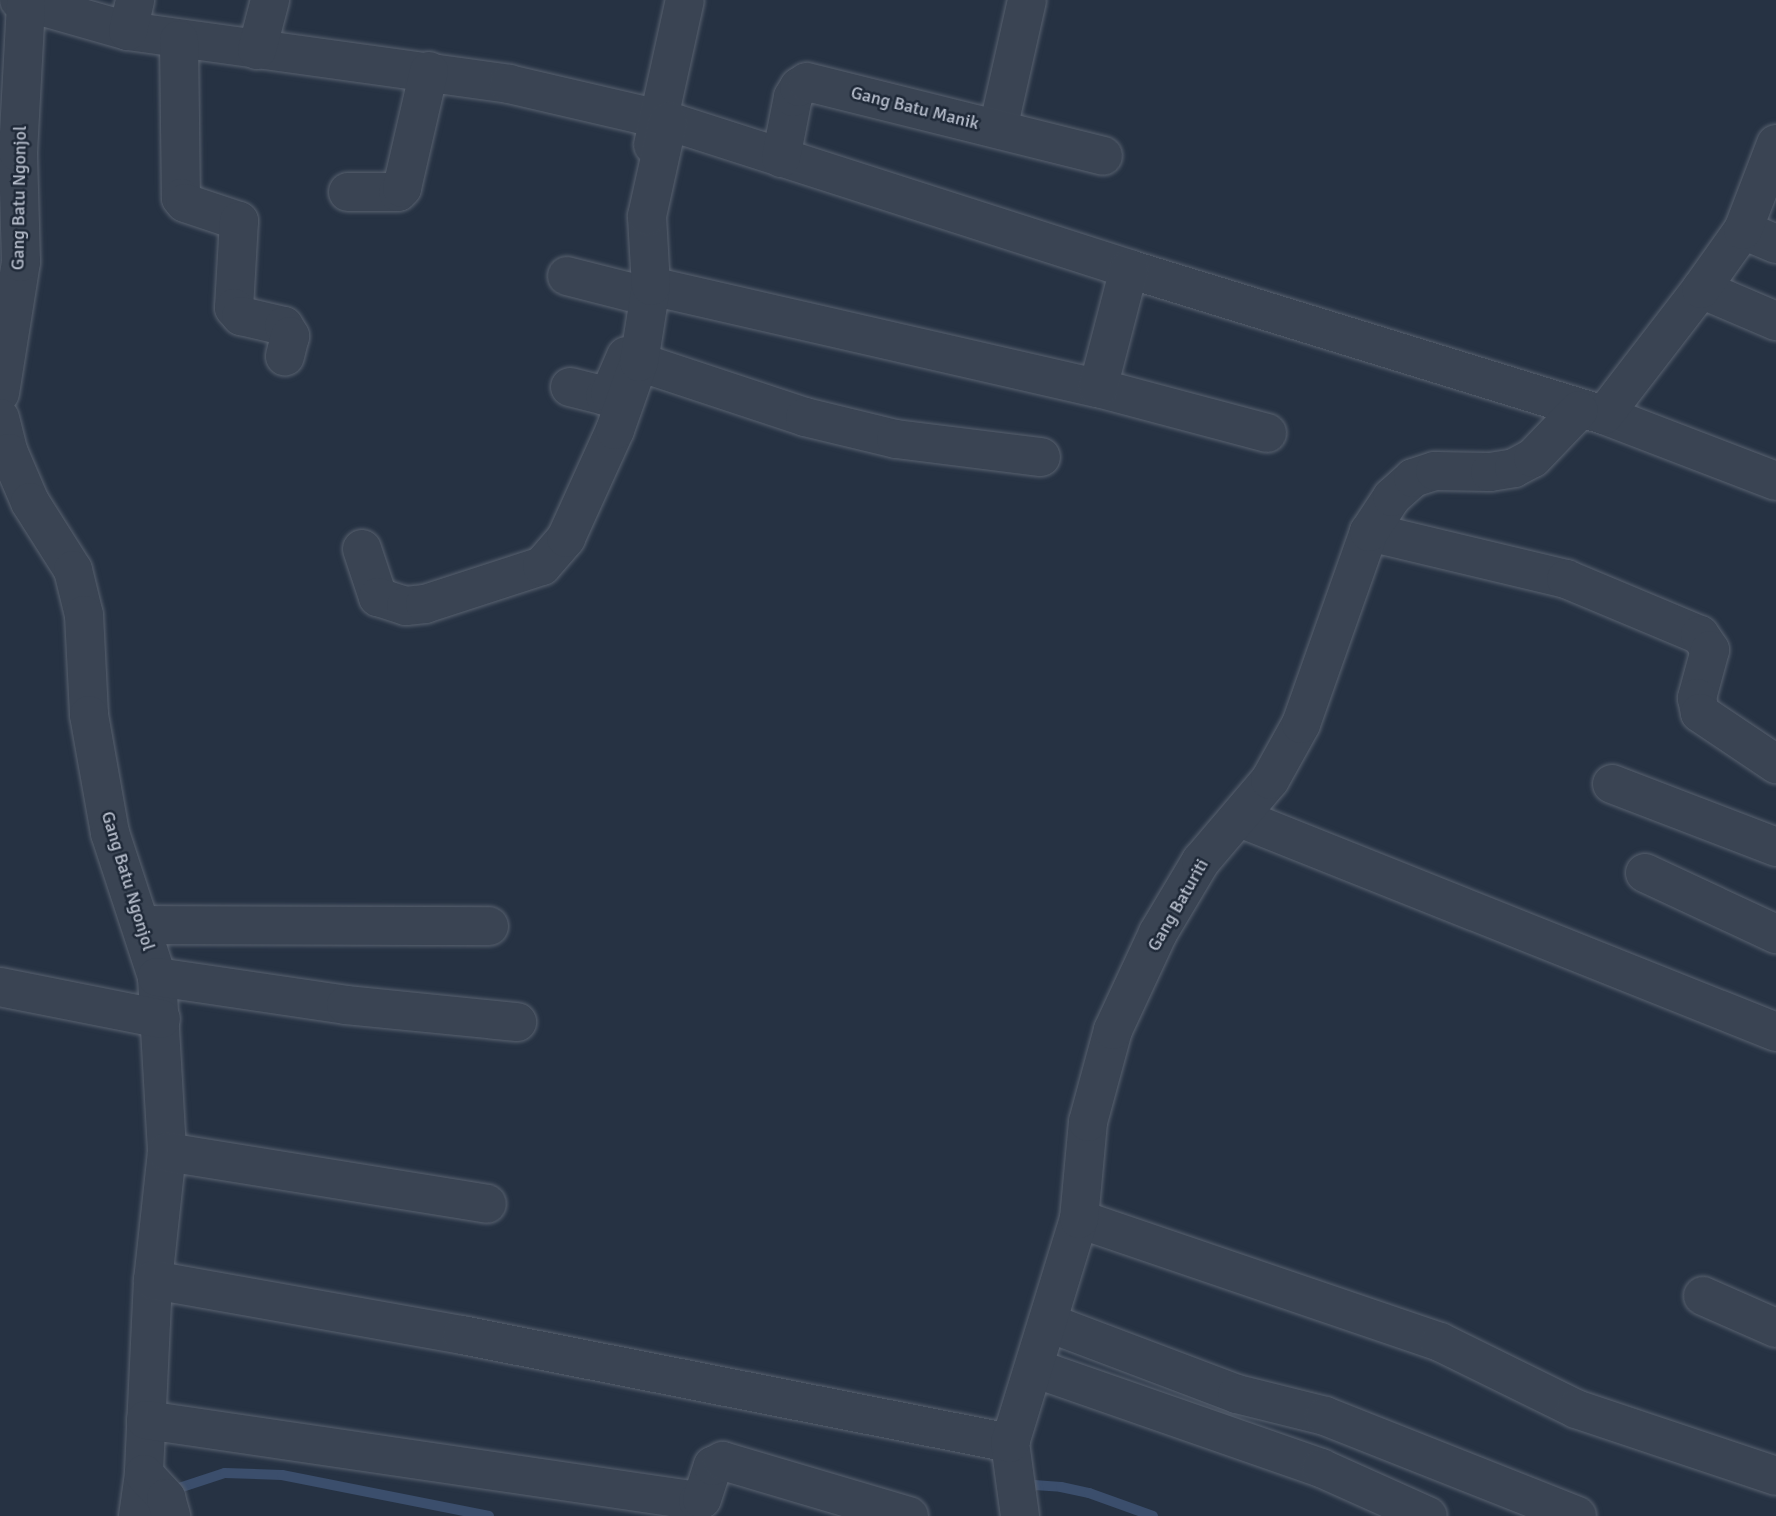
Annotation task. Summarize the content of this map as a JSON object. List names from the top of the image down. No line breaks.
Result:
{"streets":{"street":["Gang Batu Manik","Gang Batu Ngonjol","Gang Baturiti"]}}
